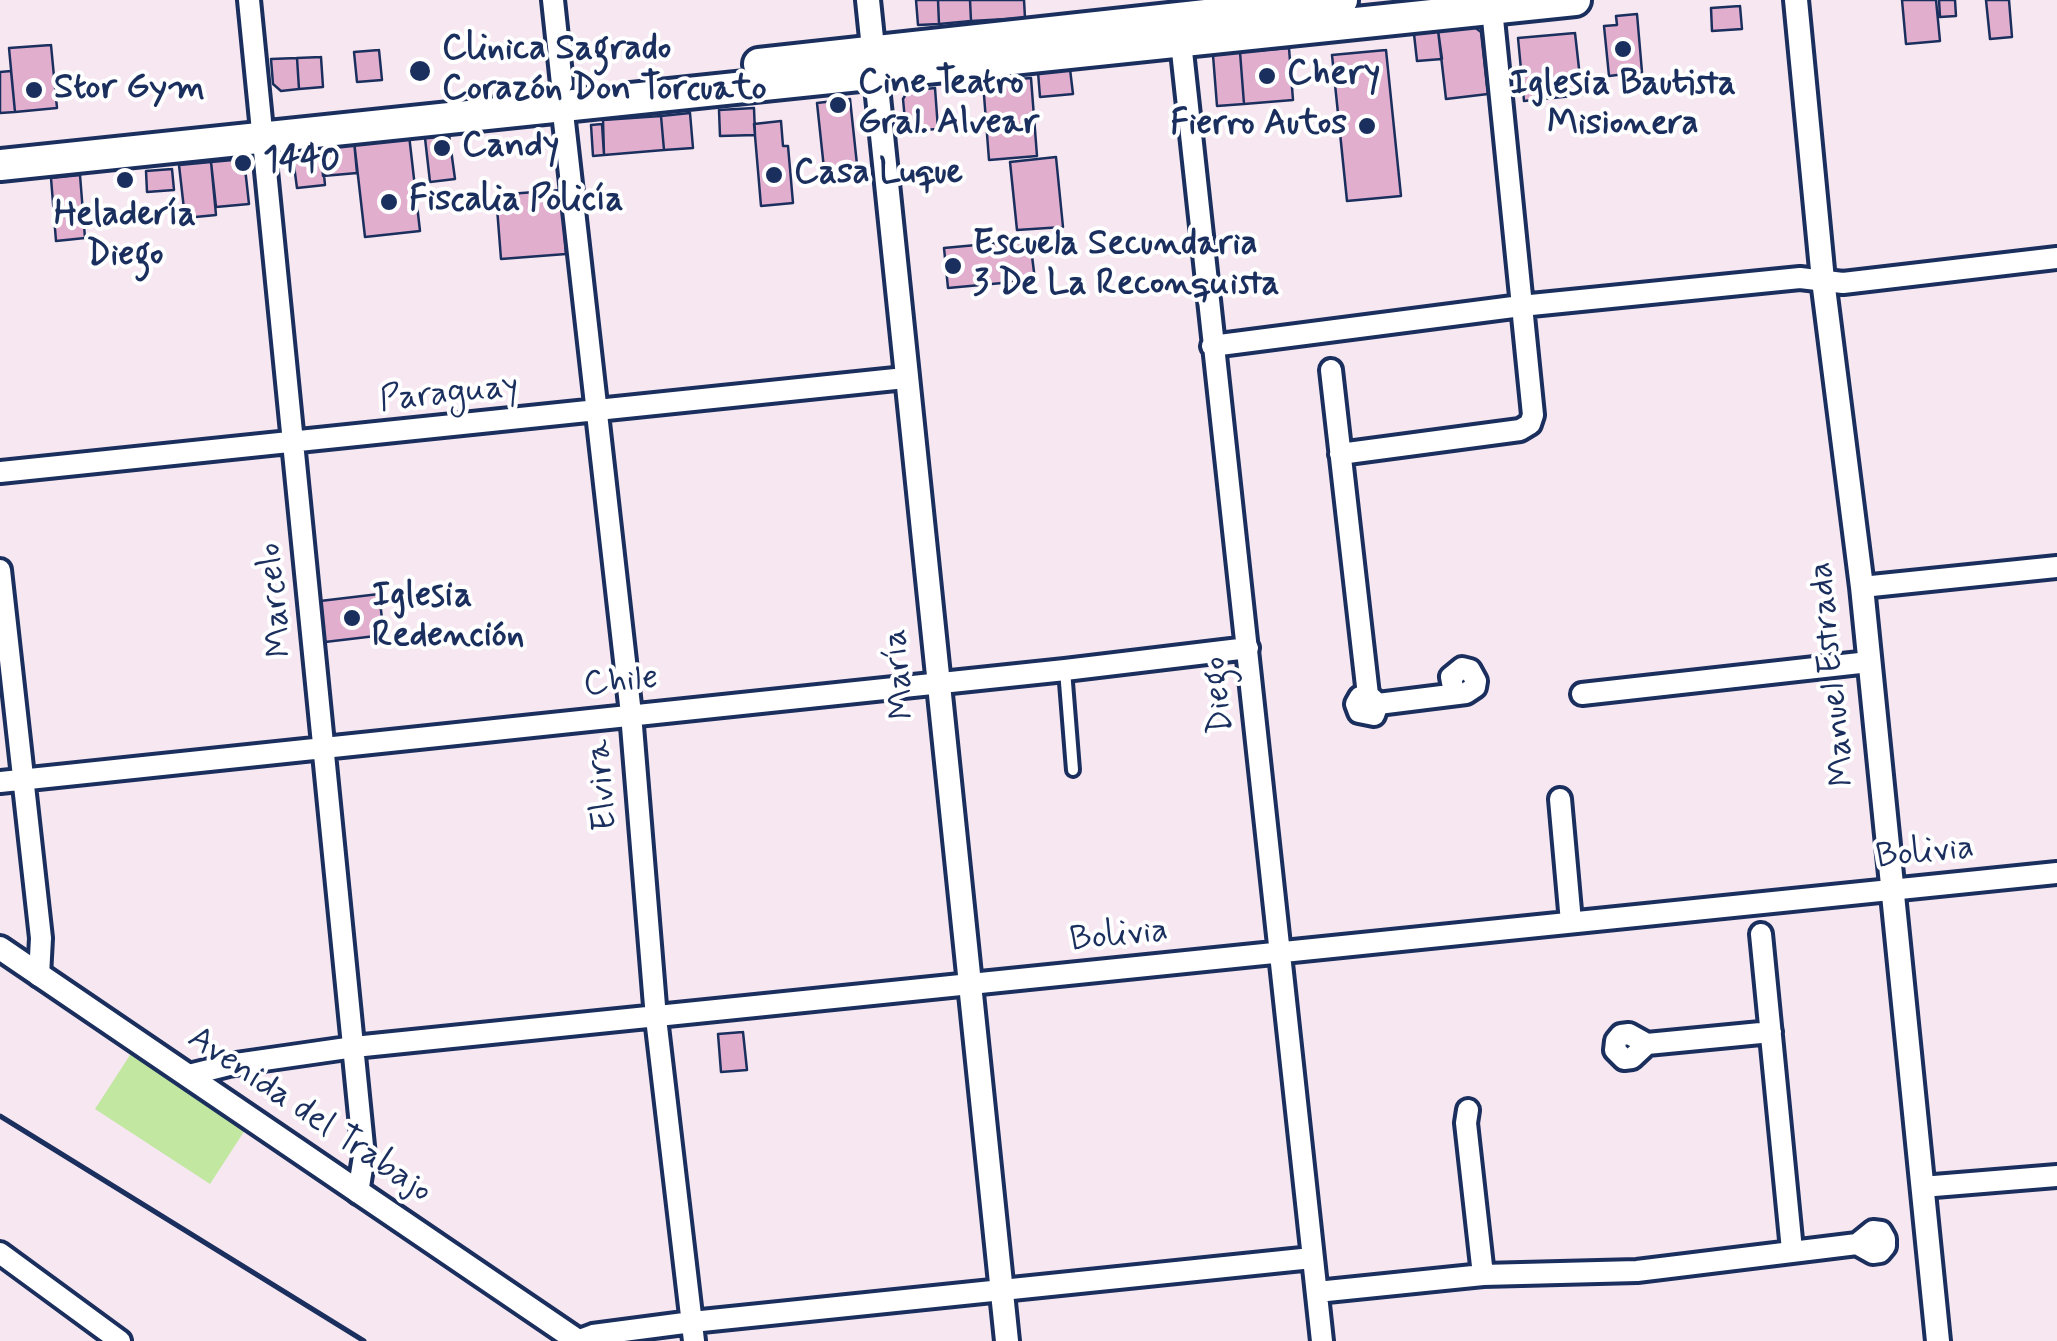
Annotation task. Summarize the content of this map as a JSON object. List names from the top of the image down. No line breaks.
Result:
{"streets":{"street":["Paraguay","Marcelo","María","Manuel Estrada","Chile","Diego","Elvira","Bolivia","Avenida del Trabajo"]},"crossings":[["Paraguay","Marcelo"],["Paraguay","María"],["Paraguay","Elvira"],["Marcelo","Chile"],["Marcelo","Bolivia"],["Marcelo","Avenida del Trabajo"],["María","Chile"],["María","Bolivia"],["Manuel Estrada","Bolivia"],["Chile","Diego"],["Chile","Elvira"],["Diego","Bolivia"],["Elvira","Bolivia"],["Bolivia","Avenida del Trabajo"]],"places":["Iglesia Bautista Misionera","Clinica Sagrado Corazón Don Torcuato","Chery","Stor Gym","Cine Teatro Gral. Alvear","Fierro Autos","Candy","1440","Casa Luque","Heladería Diego","Fiscalia Policía","Escuela Secundaria 3 De La Reconquista","Iglesia Redención"]}
